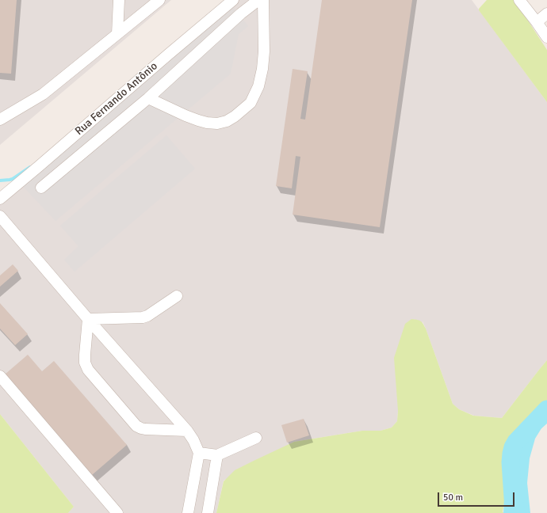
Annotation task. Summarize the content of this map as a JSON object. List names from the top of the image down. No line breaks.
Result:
{"streets":{"street":["Rua Fernando Antônio"]},"scale_bar":"50 m"}
